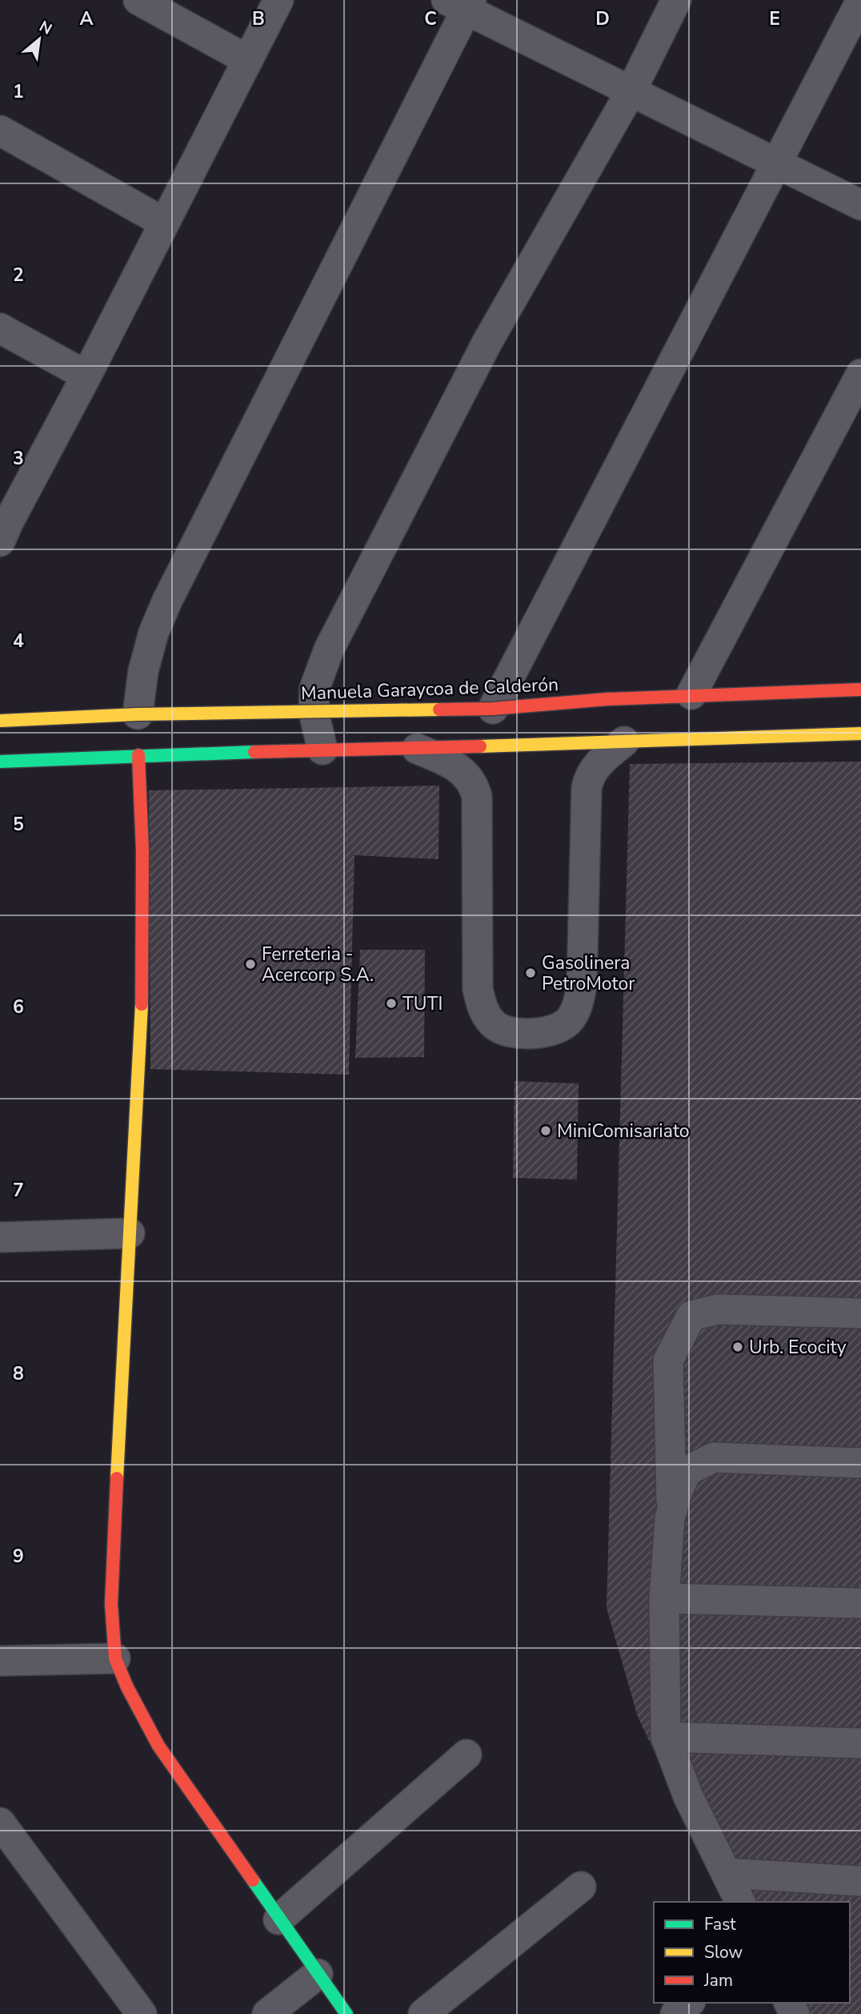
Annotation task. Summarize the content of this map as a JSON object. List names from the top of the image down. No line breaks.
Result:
{"streets":{"street":["Manuela Garaycoa de Calderón"]},"places":["Ferreteria - Acercorp S.A.","Gasolinera PetroMotor","TUTI","MiniComisariato","Urb. Ecocity"],"legend":["Fast","Slow","Jam"],"north":"top right","grid":{"columns":["A","B","C","D","E"],"rows":["1","2","3","4","5","6","7","8","9"]}}
